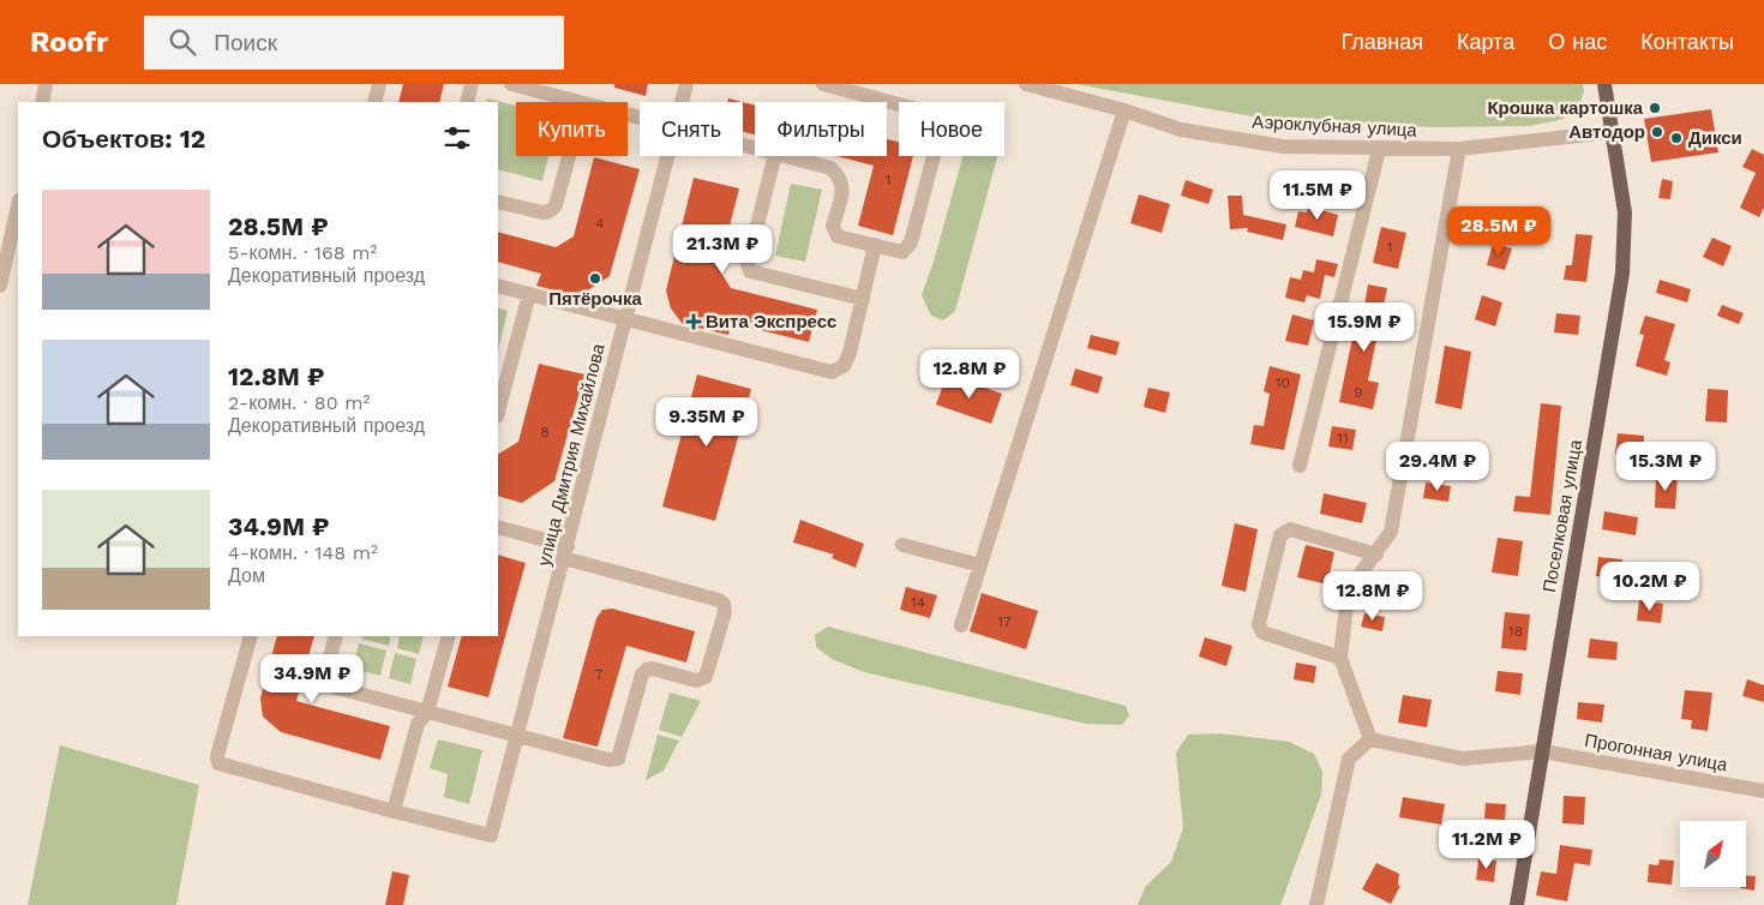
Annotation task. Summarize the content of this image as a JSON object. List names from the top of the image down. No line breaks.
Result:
{"streets":{"main road":["Поселковая улица"],"street":["Аэроклубная улица","улица Дмитрия Михайлова","Прогонная улица"]},"crossings":[["Аэроклубная улица","Поселковая улица"],["Поселковая улица","Прогонная улица"]],"places":{"other":["Крошка картошка","Автодор","Дикси","Пятёрочка"],"health":["Вита Экспресс"]},"house_numbers":["1","4","1","10","9","8","11","14","17","18","7"],"north":"top right","page":{"header":"Roofr","search":"Поиск","nav":["Главная","Карта","О нас","Контакты"],"chip":["Купить","Снять","Фильтры","Новое"],"heading":"Объектов: 12","price":["11.5M ₽","28.5M ₽","21.3M ₽","15.9M ₽","12.8M ₽","9.35M ₽","29.4M ₽","15.3M ₽","10.2M ₽","12.8M ₽","34.9M ₽","11.2M ₽"],"list":[{"name":"28.5M ₽","note":"5-комн. · 168 m² · Декоративный проезд"},{"name":"12.8M ₽","note":"2-комн. · 80 m² · Декоративный проезд"},{"name":"34.9M ₽","note":"4-комн. · 148 m² · Дом"}]}}
